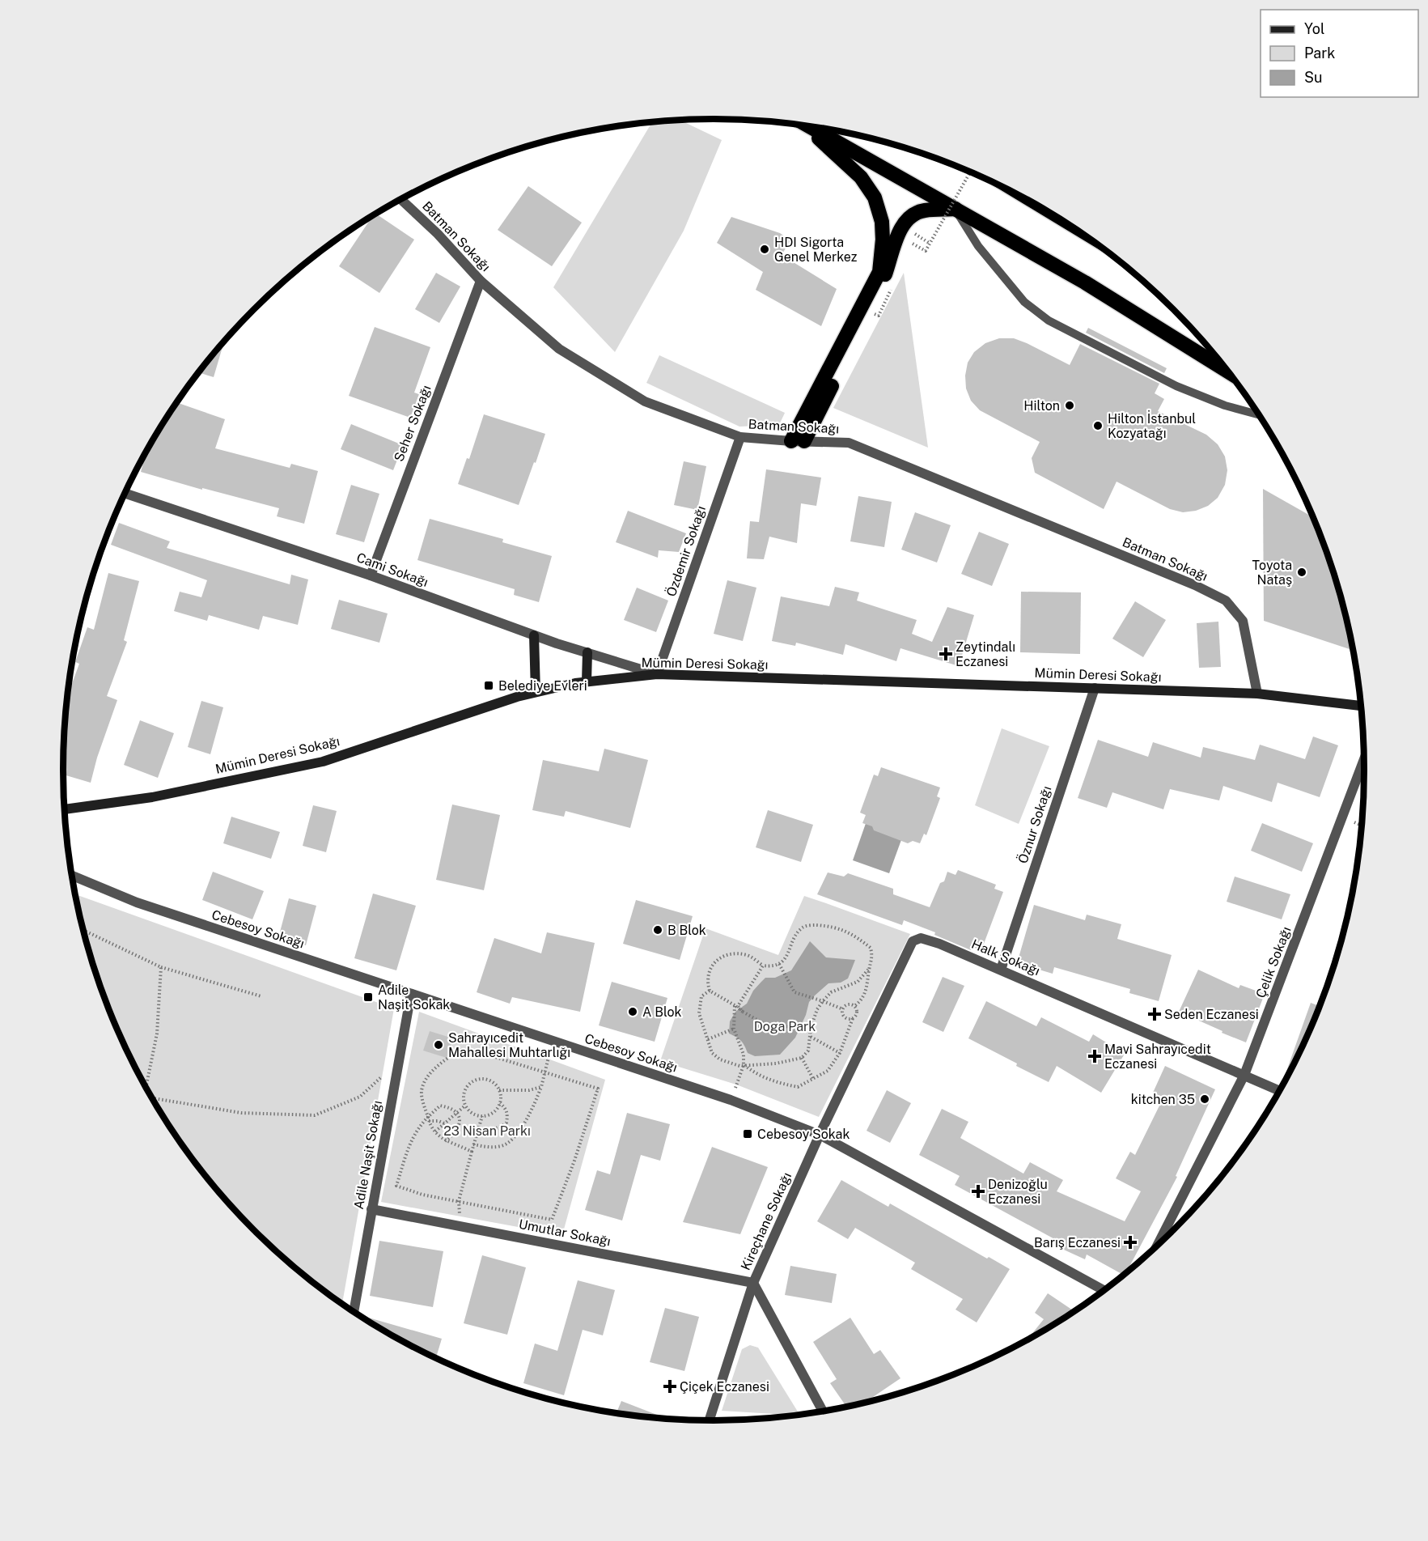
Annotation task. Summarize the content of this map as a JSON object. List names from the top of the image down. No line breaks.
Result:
{"streets":{"street":["Batman Sokağı","Seher Sokağı","Özdemir Sokağı","Cami Sokağı","Mümin Deresi Sokağı","Öznur Sokağı","Cebesoy Sokağı","Halk Sokağı","Çelik Sokağı","Adile Naşit Sokağı","Kireçhane Sokağı","Umutlar Sokağı"]},"crossings":[["Batman Sokağı","Seher Sokağı"],["Batman Sokağı","Özdemir Sokağı"],["Batman Sokağı","Mümin Deresi Sokağı"],["Seher Sokağı","Cami Sokağı"],["Özdemir Sokağı","Cami Sokağı"],["Özdemir Sokağı","Mümin Deresi Sokağı"],["Cami Sokağı","Mümin Deresi Sokağı"],["Mümin Deresi Sokağı","Öznur Sokağı"],["Öznur Sokağı","Halk Sokağı"],["Cebesoy Sokağı","Halk Sokağı"],["Cebesoy Sokağı","Adile Naşit Sokağı"],["Cebesoy Sokağı","Kireçhane Sokağı"],["Halk Sokağı","Çelik Sokağı"],["Halk Sokağı","Kireçhane Sokağı"],["Adile Naşit Sokağı","Umutlar Sokağı"],["Kireçhane Sokağı","Umutlar Sokağı"]],"parks":["Doga Park","23 Nisan Parkı"],"places":{"other":["HDI Sigorta Genel Merkez","Hilton","Hilton İstanbul Kozyatağı","Toyota Nataş","B Blok","A Blok","Sahrayıcedit Mahallesi Muhtarlığı","kitchen 35"],"health":["Zeytindalı Eczanesi","Seden Eczanesi","Mavi Sahrayıcedit Eczanesi","Denizoğlu Eczanesi","Barış Eczanesi","Çiçek Eczanesi"],"transit":["Belediye Evleri","Adile Naşit Sokak","Cebesoy Sokak"]},"legend":["Yol","Park","Su"]}
